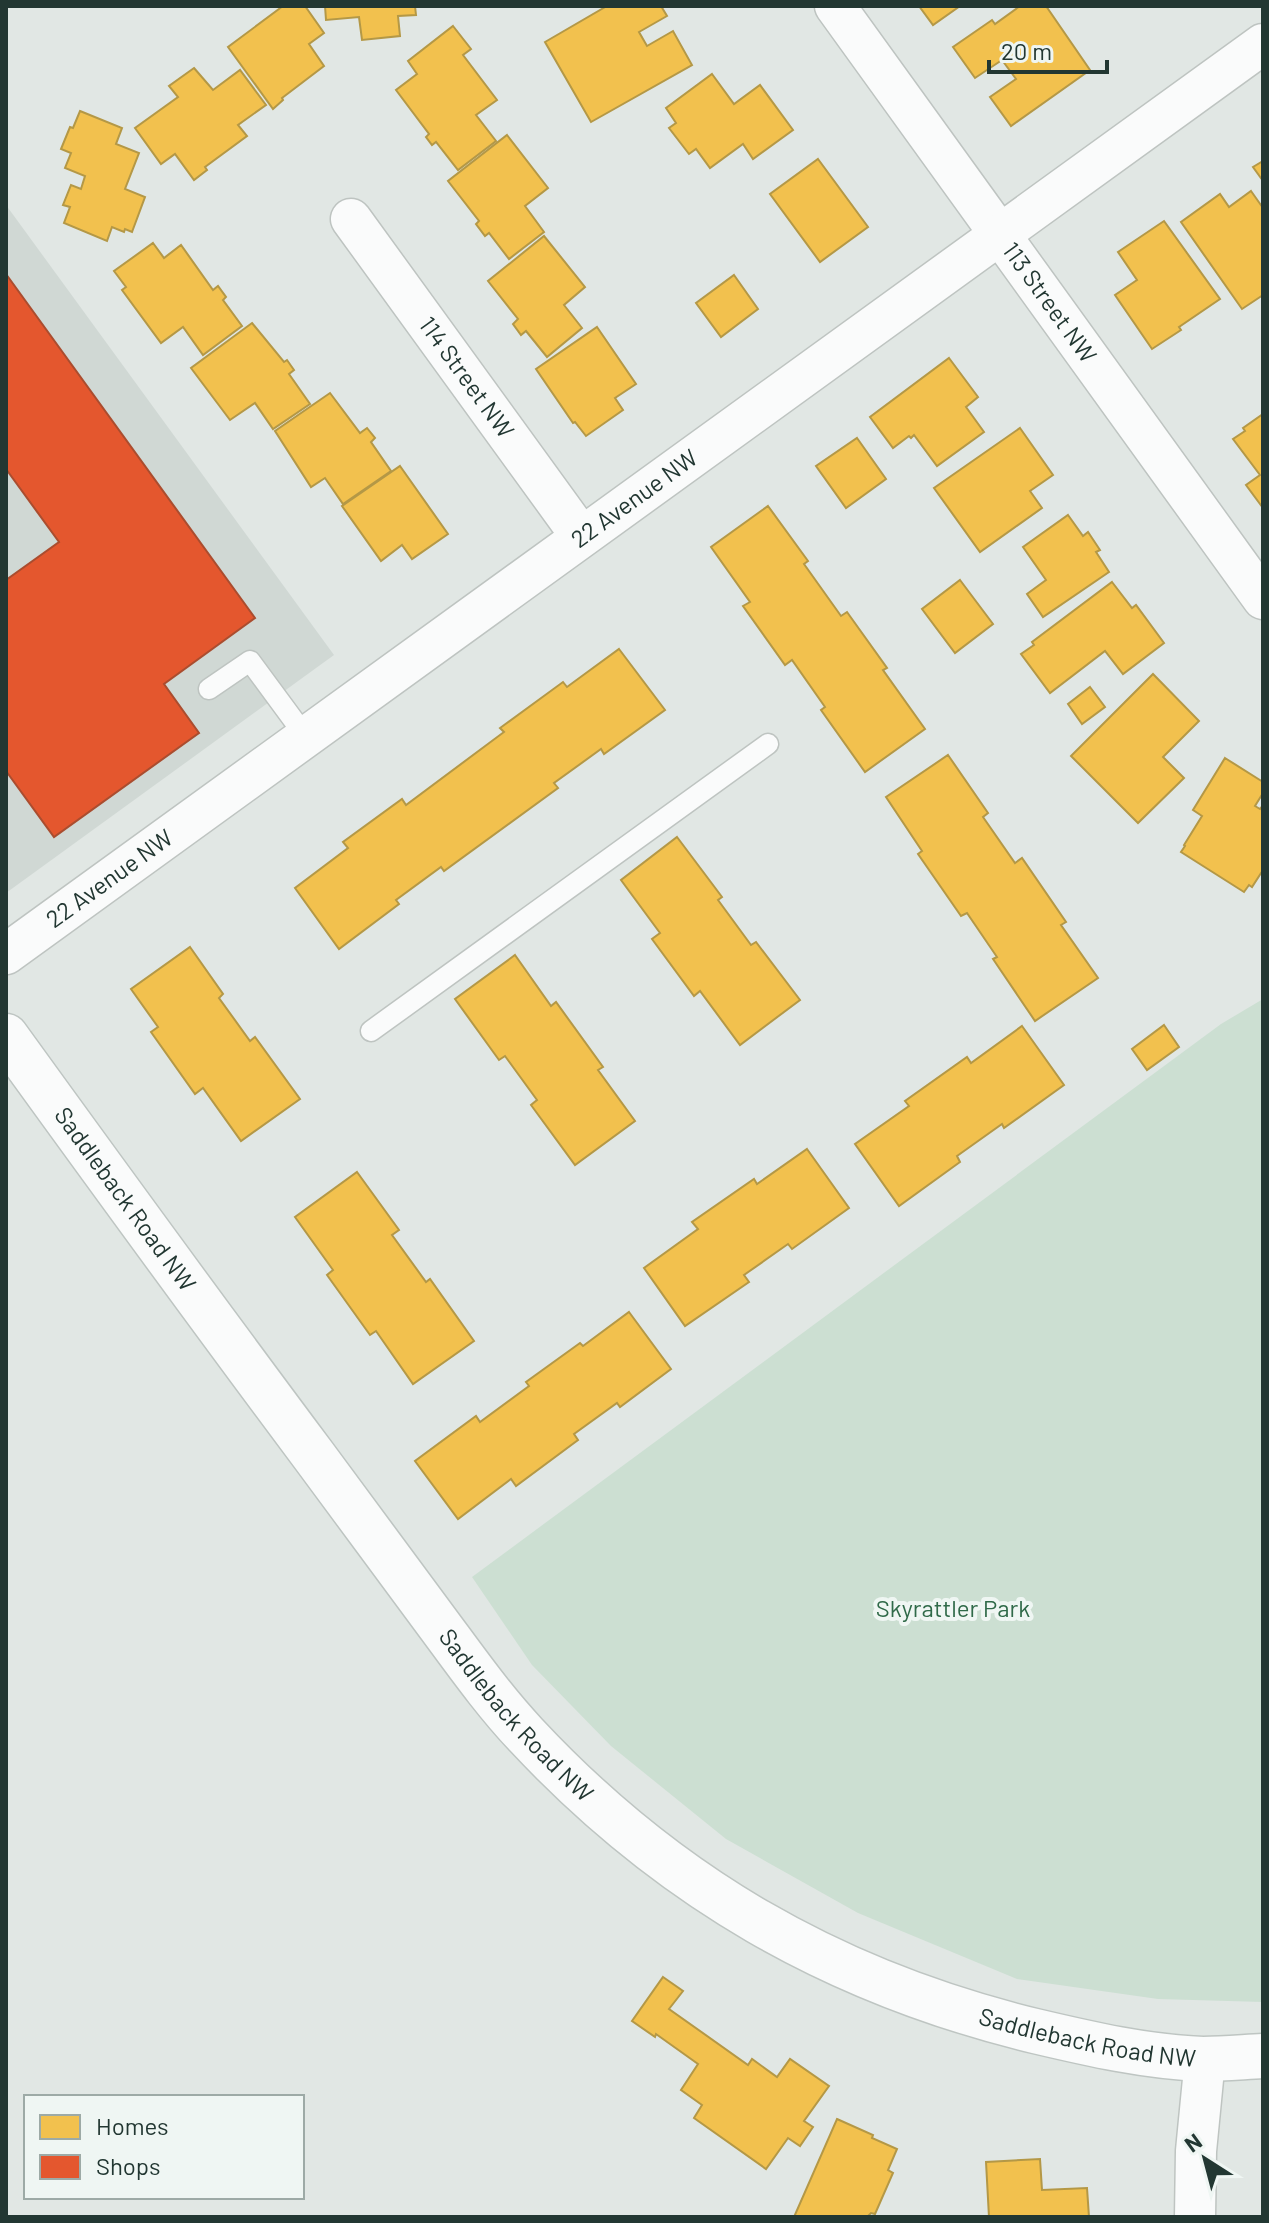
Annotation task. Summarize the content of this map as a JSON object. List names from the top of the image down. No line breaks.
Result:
{"streets":{"street":["113 Street NW","114 Street NW","22 Avenue NW","Saddleback Road NW"]},"crossings":[["113 Street NW","22 Avenue NW"],["114 Street NW","22 Avenue NW"]],"parks":["Skyrattler Park"],"legend":["Homes","Shops"],"scale_bar":"20 m","north":"top left"}
